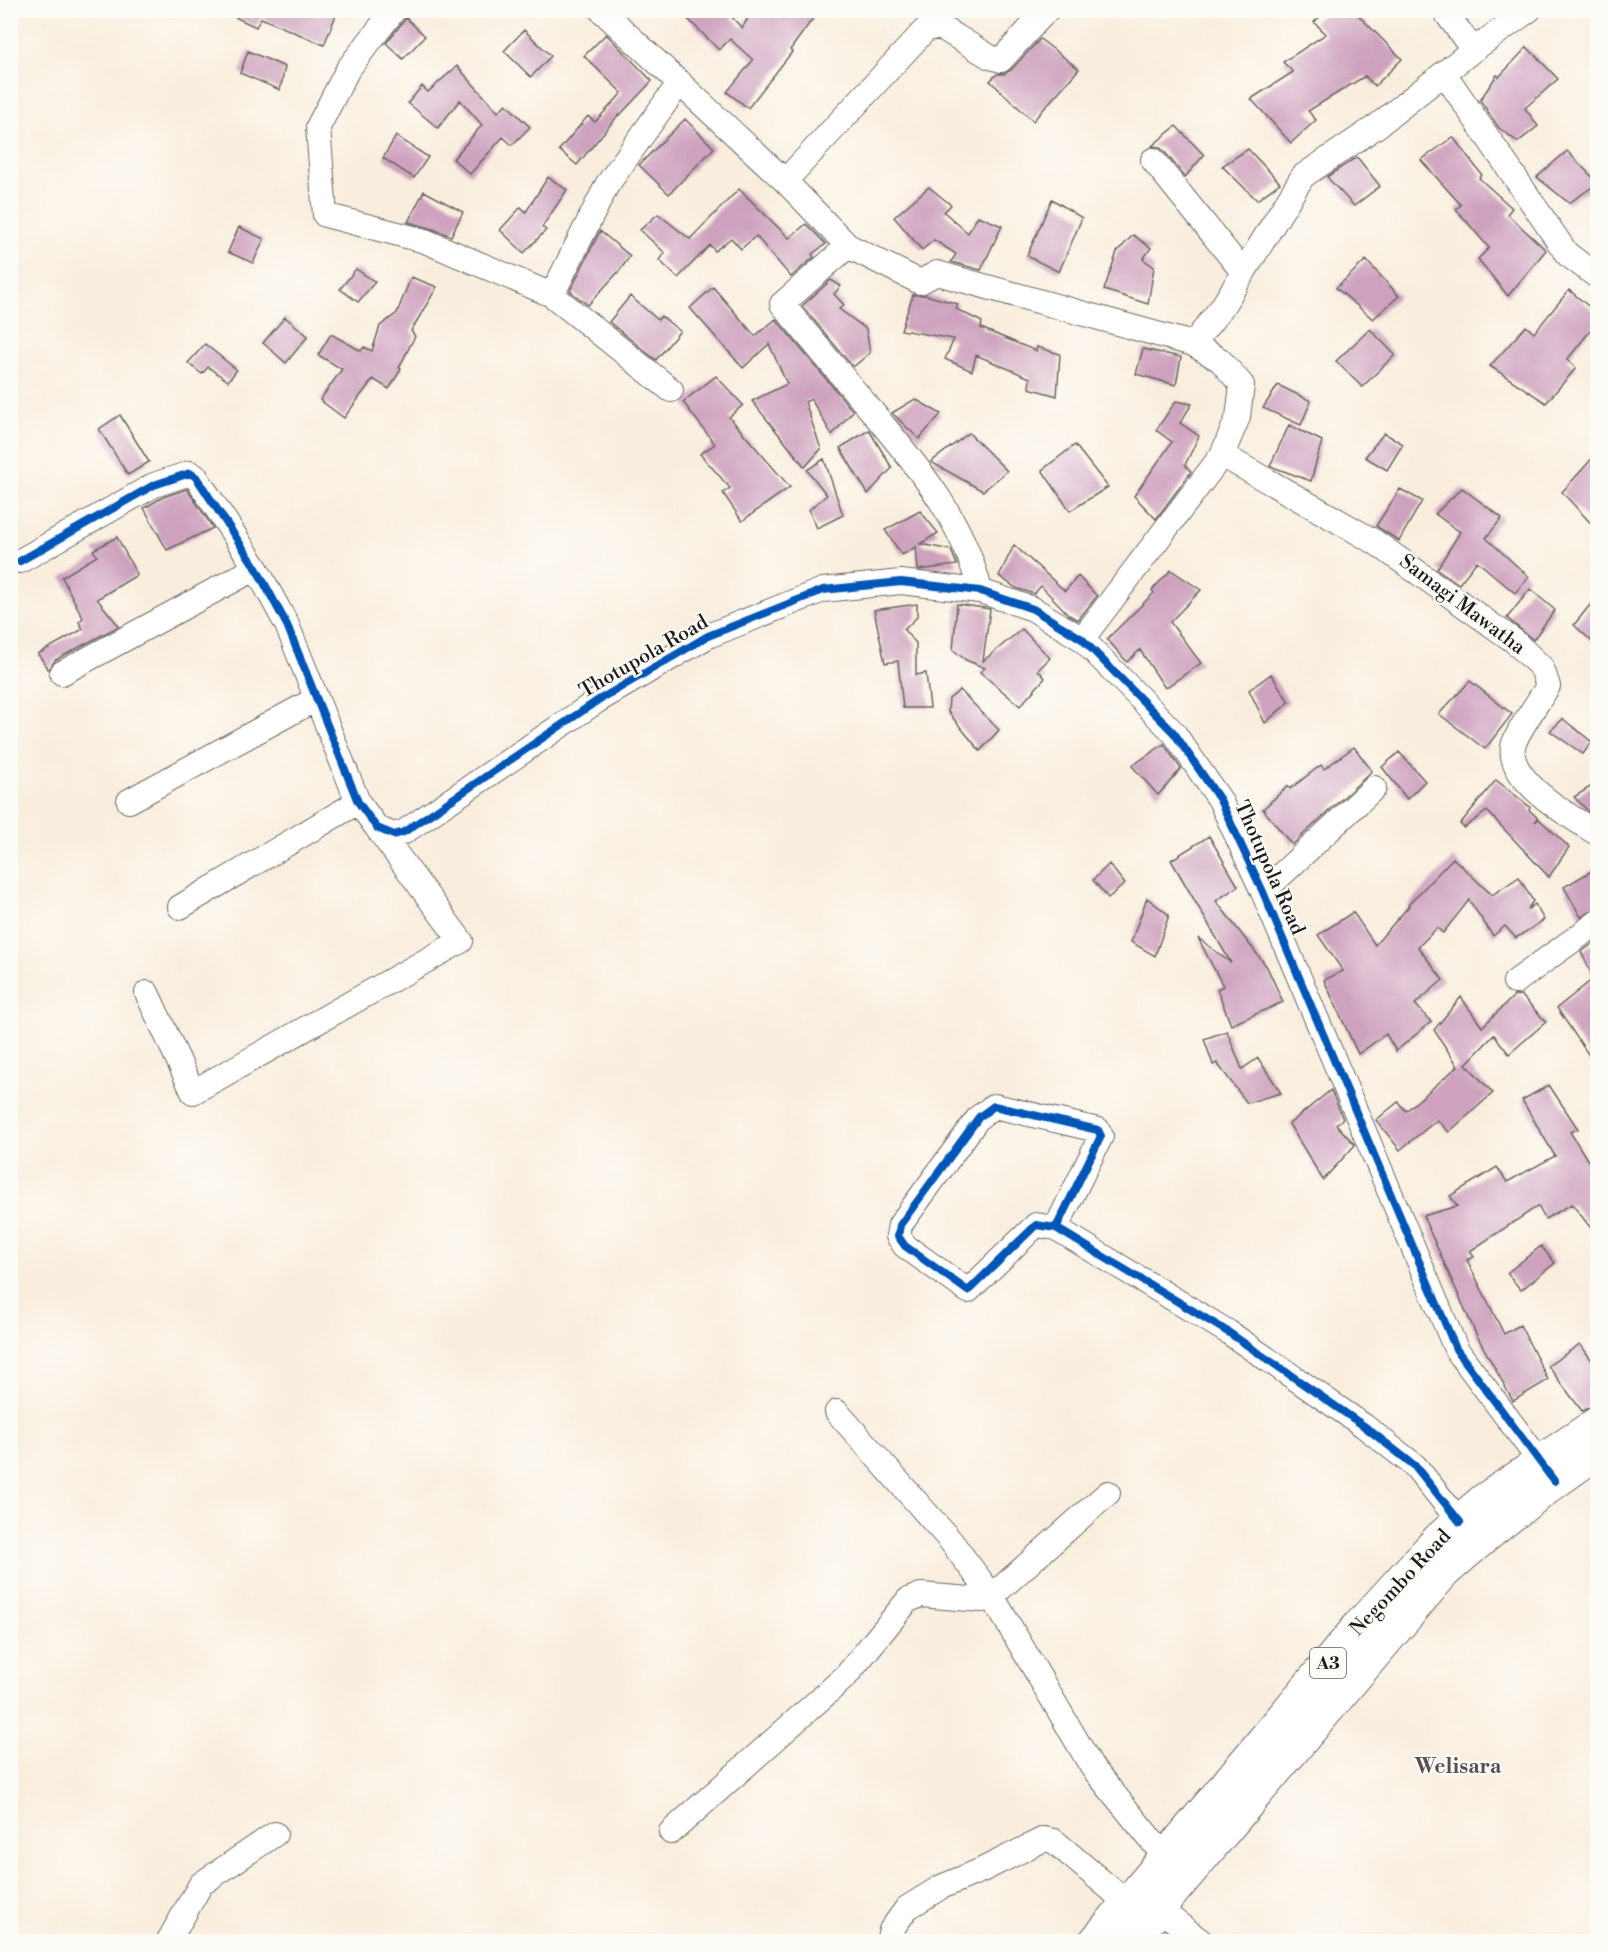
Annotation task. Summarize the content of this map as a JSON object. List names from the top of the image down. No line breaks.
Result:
{"streets":{"highway":["Negombo Road","A3"],"street":["Samagi Mawatha","Thotupola Road"]},"crossings":[["Thotupola Road","Negombo Road"]],"districts":["Welisara"]}
